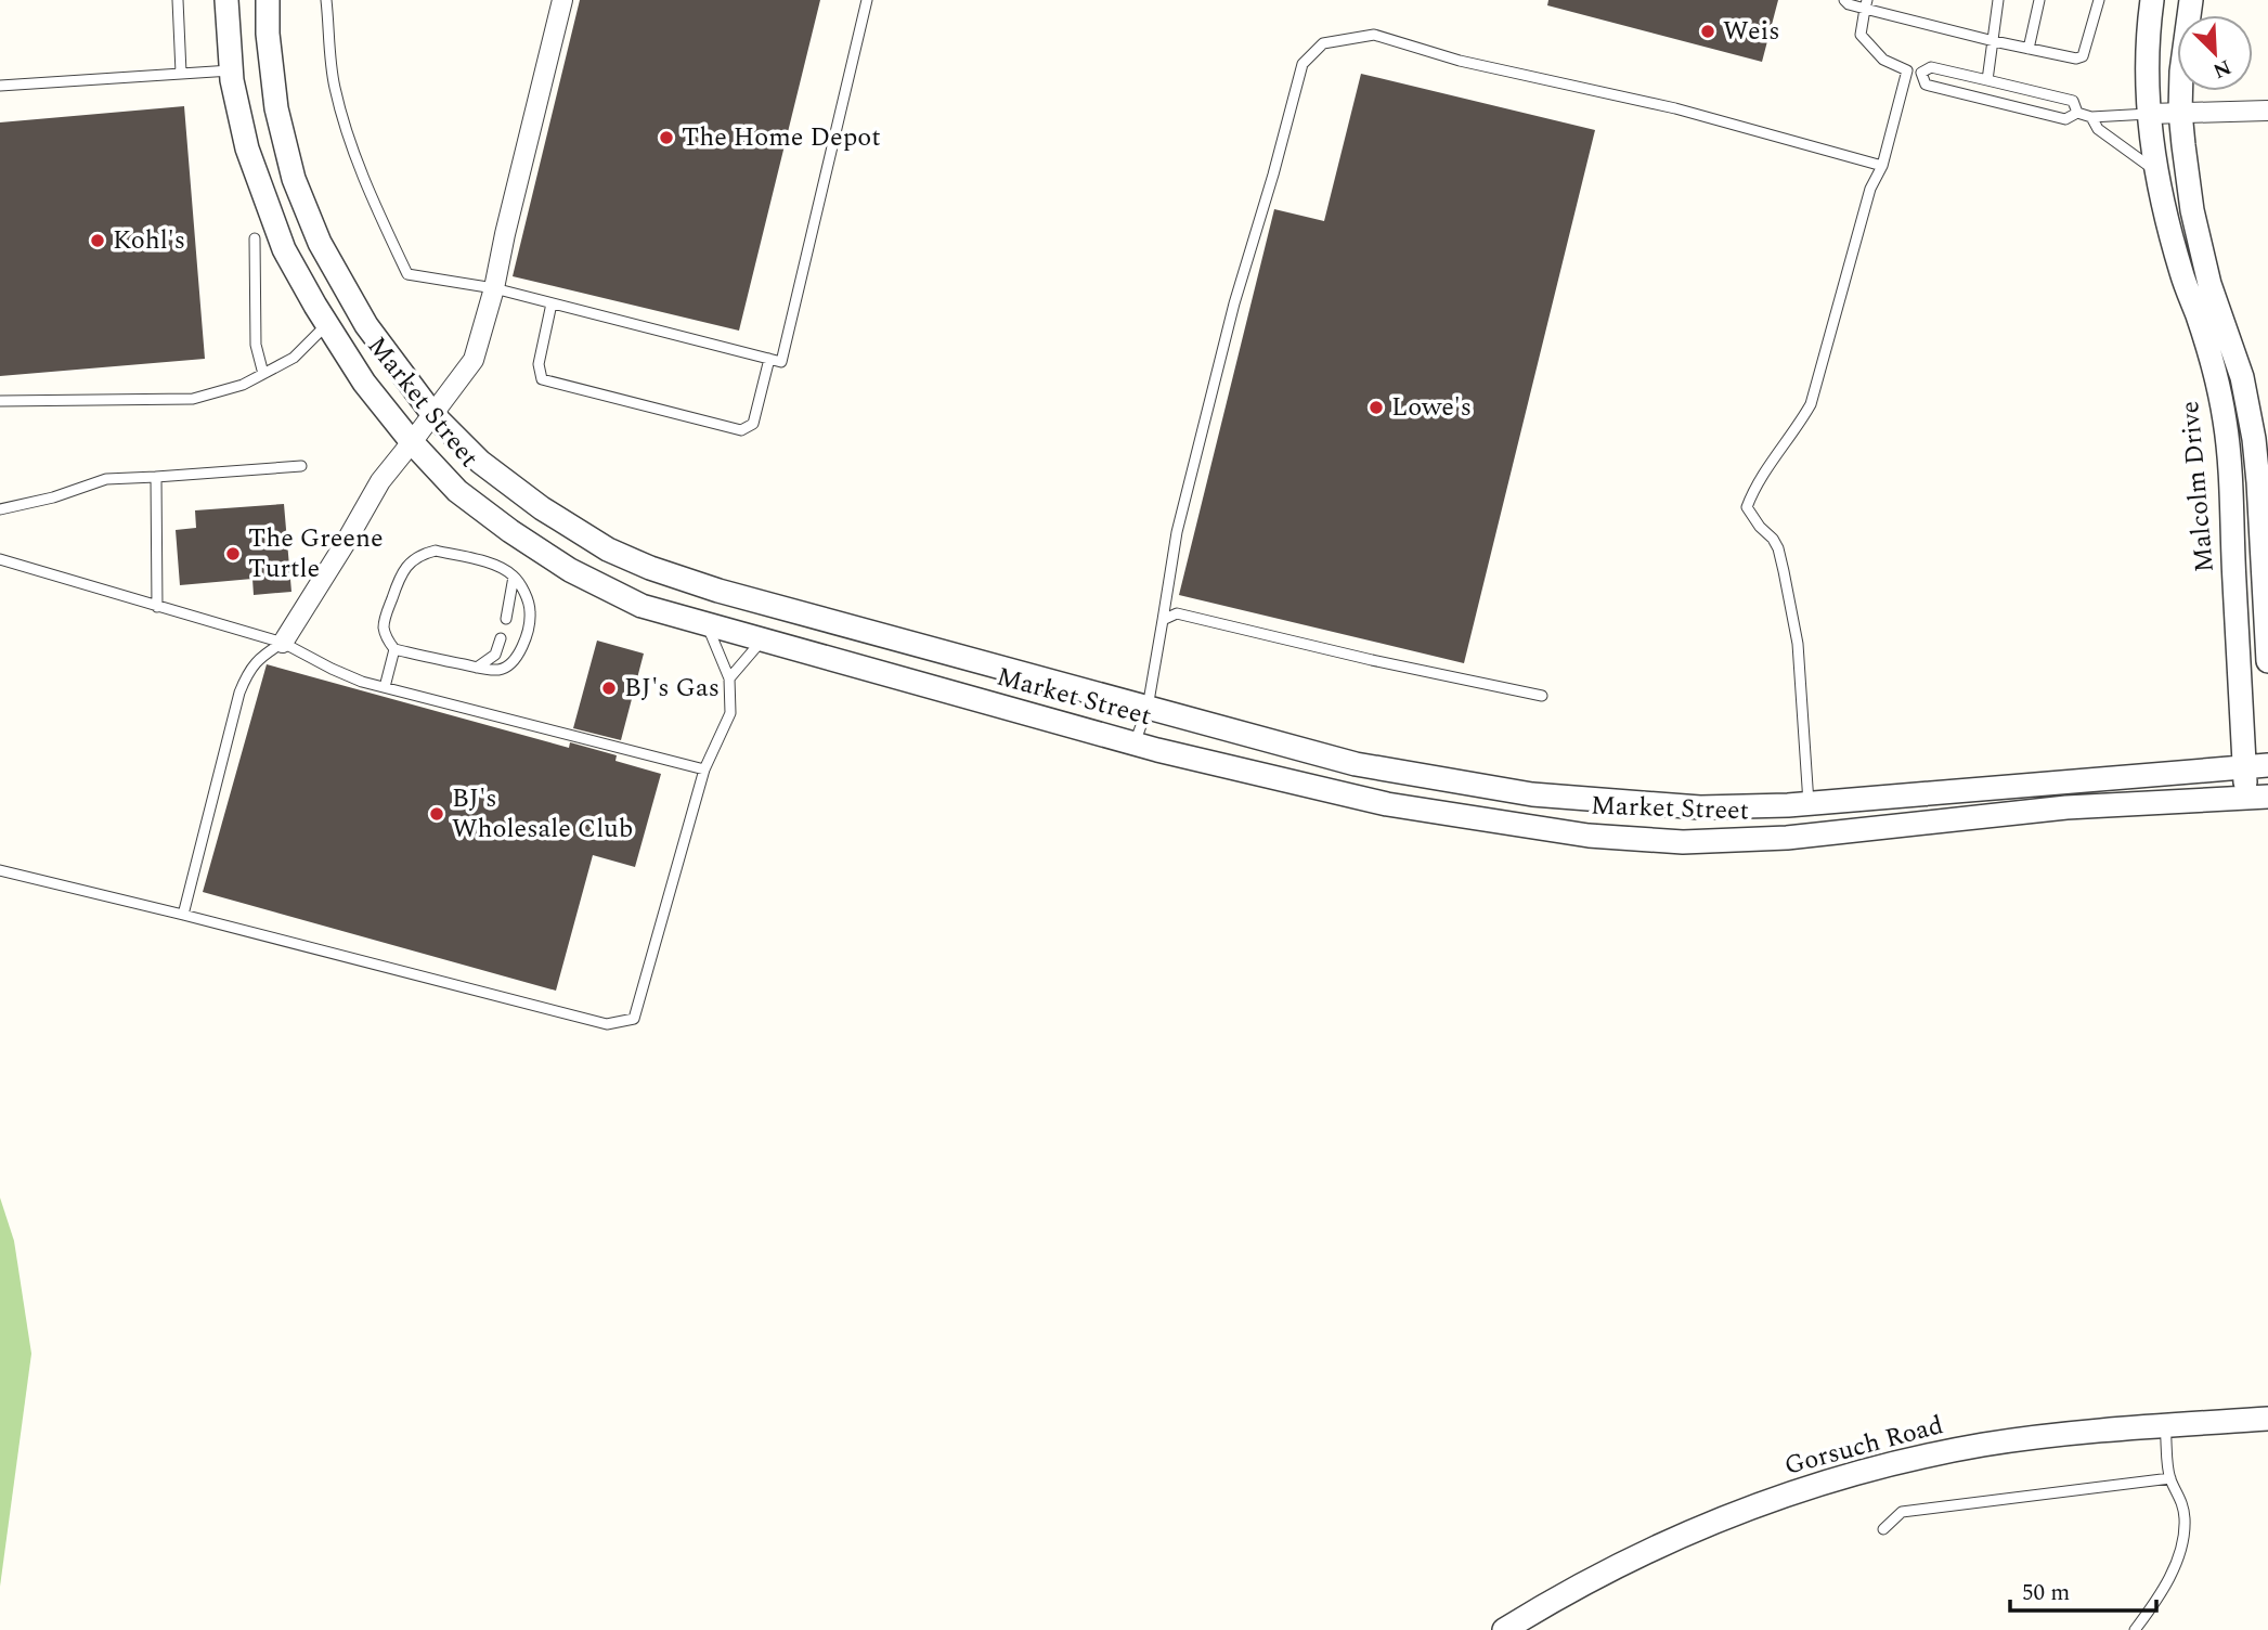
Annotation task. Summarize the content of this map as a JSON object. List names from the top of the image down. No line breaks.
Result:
{"streets":{"street":["Market Street","Malcolm Drive","Gorsuch Road"]},"crossings":[["Market Street","Malcolm Drive"]],"places":["Weis","The Home Depot","Kohl's","Lowe's","The Greene Turtle","BJ's Gas","BJ's Wholesale Club"],"scale_bar":"50 m","north":"bottom right"}
